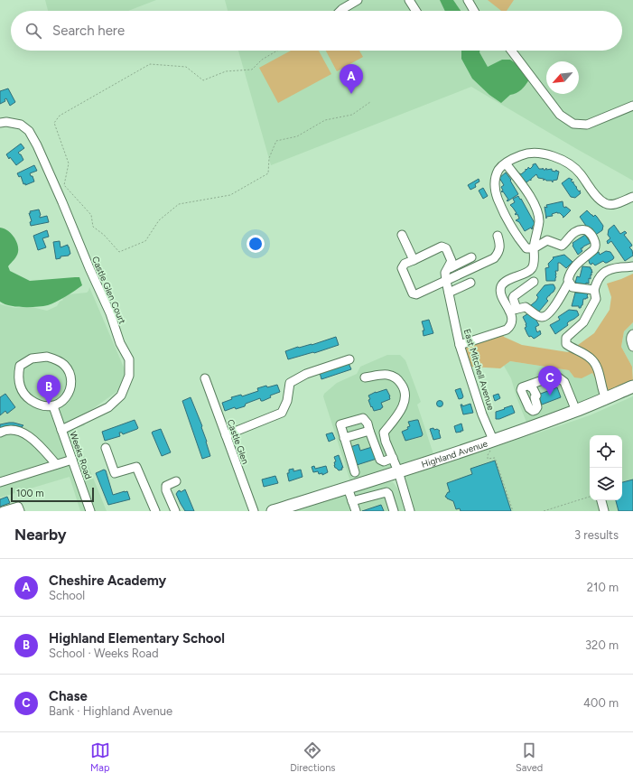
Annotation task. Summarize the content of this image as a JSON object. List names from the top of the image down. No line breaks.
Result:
{"streets":{"highway":["Highland Avenue"],"street":["Castle Glen Court","East Mitchell Avenue","Castle Glen","Weeks Road"]},"crossings":[["Castle Glen Court","Weeks Road"],["East Mitchell Avenue","Highland Avenue"]],"scale_bar":"100 m","north":"bottom left","page":{"search":"Search here","pins":["A","C","B"],"scale":"100 m","heading":["Nearby","3 results"],"list":[{"mark":"A","name":"Cheshire Academy","note":"School","value":"210 m"},{"mark":"B","name":"Highland Elementary School","note":"School · Weeks Road","value":"320 m"},{"mark":"C","name":"Chase","note":"Bank · Highland Avenue","value":"400 m"}],"nav":["Map","Directions","Saved"]}}
